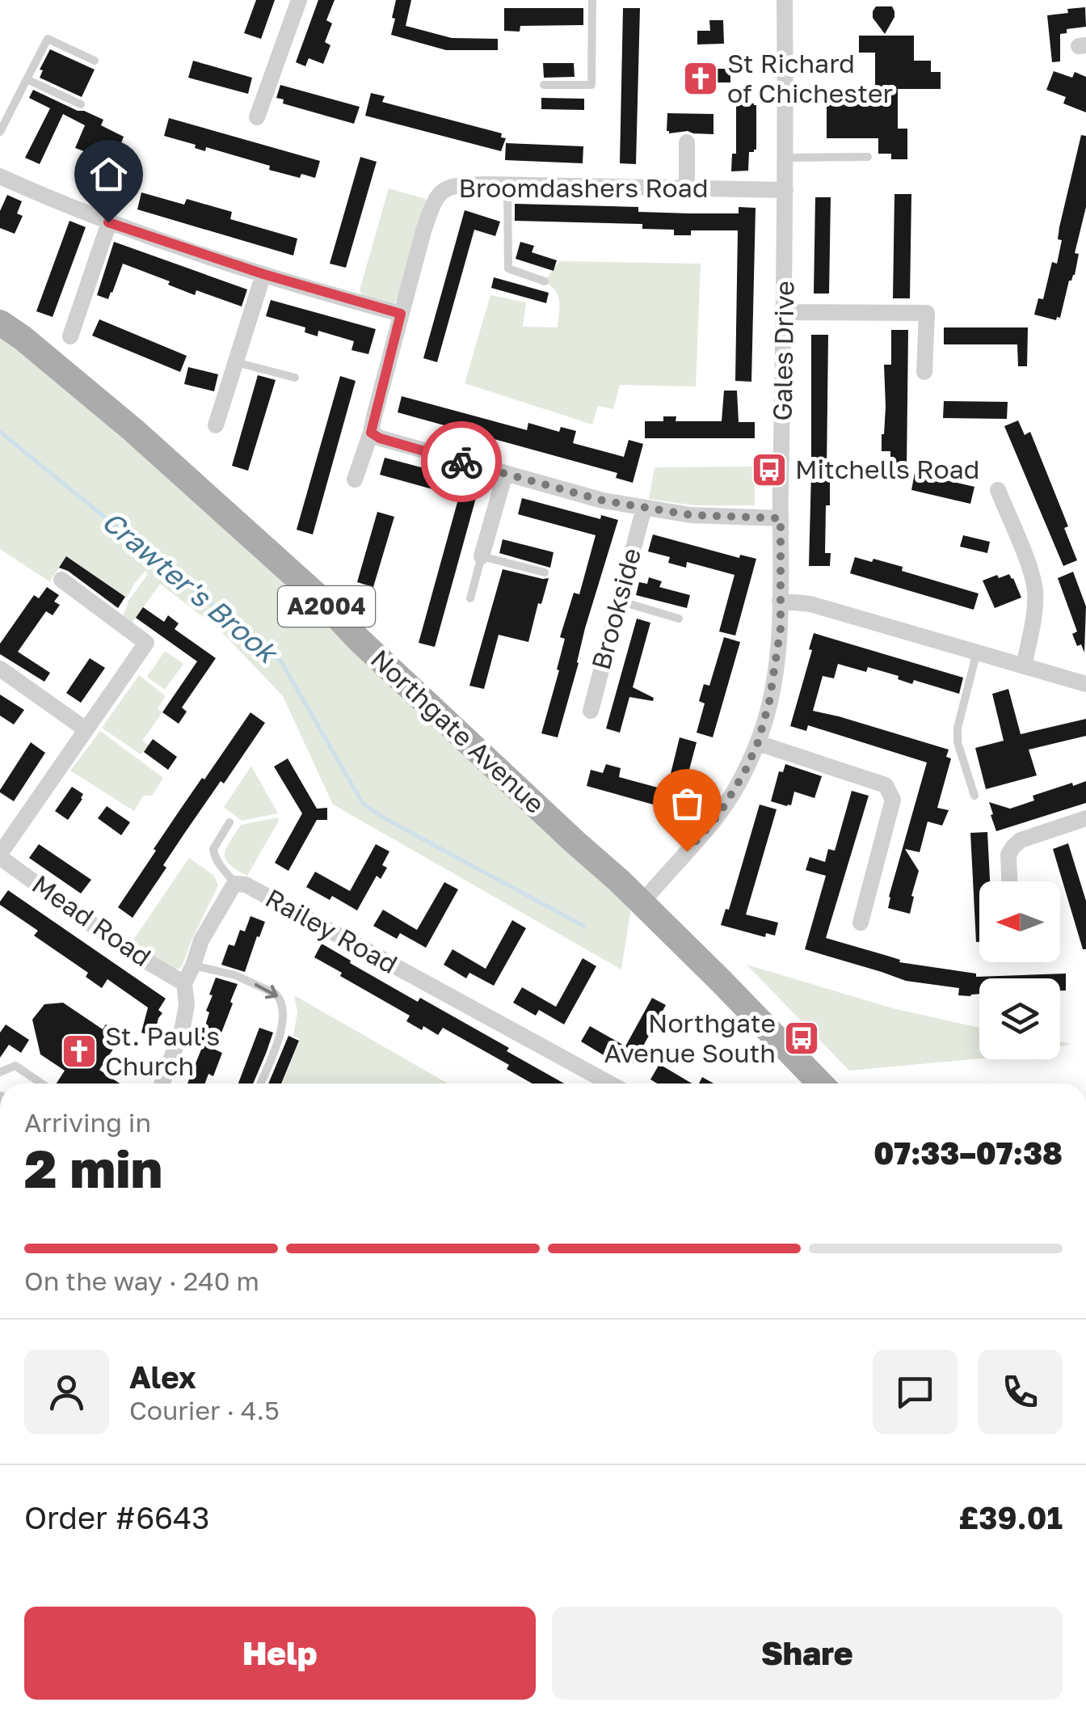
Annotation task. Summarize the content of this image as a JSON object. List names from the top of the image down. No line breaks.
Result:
{"streets":{"main road":["A2004","Northgate Avenue"],"street":["Broomdashers Road","Gales Drive","Brookside","Mead Road","Railey Road"]},"crossings":[["Broomdashers Road","Gales Drive"],["Gales Drive","Northgate Avenue"],["Mead Road","Railey Road"]],"water":["Crawter's Brook"],"places":{"church":["St Richard of Chichester","St. Paul's Church"],"bus stop":["Mitchells Road","Northgate Avenue South"]},"north":"left","page":{"heading":["2 min","Arriving in","07:33–07:38"],"panel":["Alex","Courier · 4.5","Order #6643","£39.01"],"bar":"On the way · 240 m","buttons":["Help","Share"]}}
